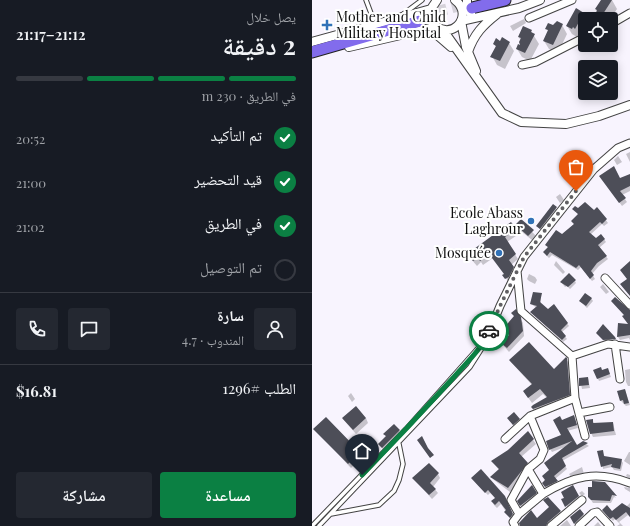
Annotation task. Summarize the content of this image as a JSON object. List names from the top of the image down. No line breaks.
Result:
{"places":{"health":["Mother and Child Military Hospital"],"other":["Ecole Abass Laghrour","Mosquée"]},"page":{"heading":["2 دقيقة","يصل خلال","21:12–21:17"],"panel":["سارة","المندوب · 4.7","الطلب #1296","$16.81"],"bar":"في الطريق · 230 m","list":[["تم التأكيد","20:52"],["قيد التحضير","21:00"],["في الطريق","21:02"],"تم التوصيل"],"buttons":["مساعدة","مشاركة"]}}
